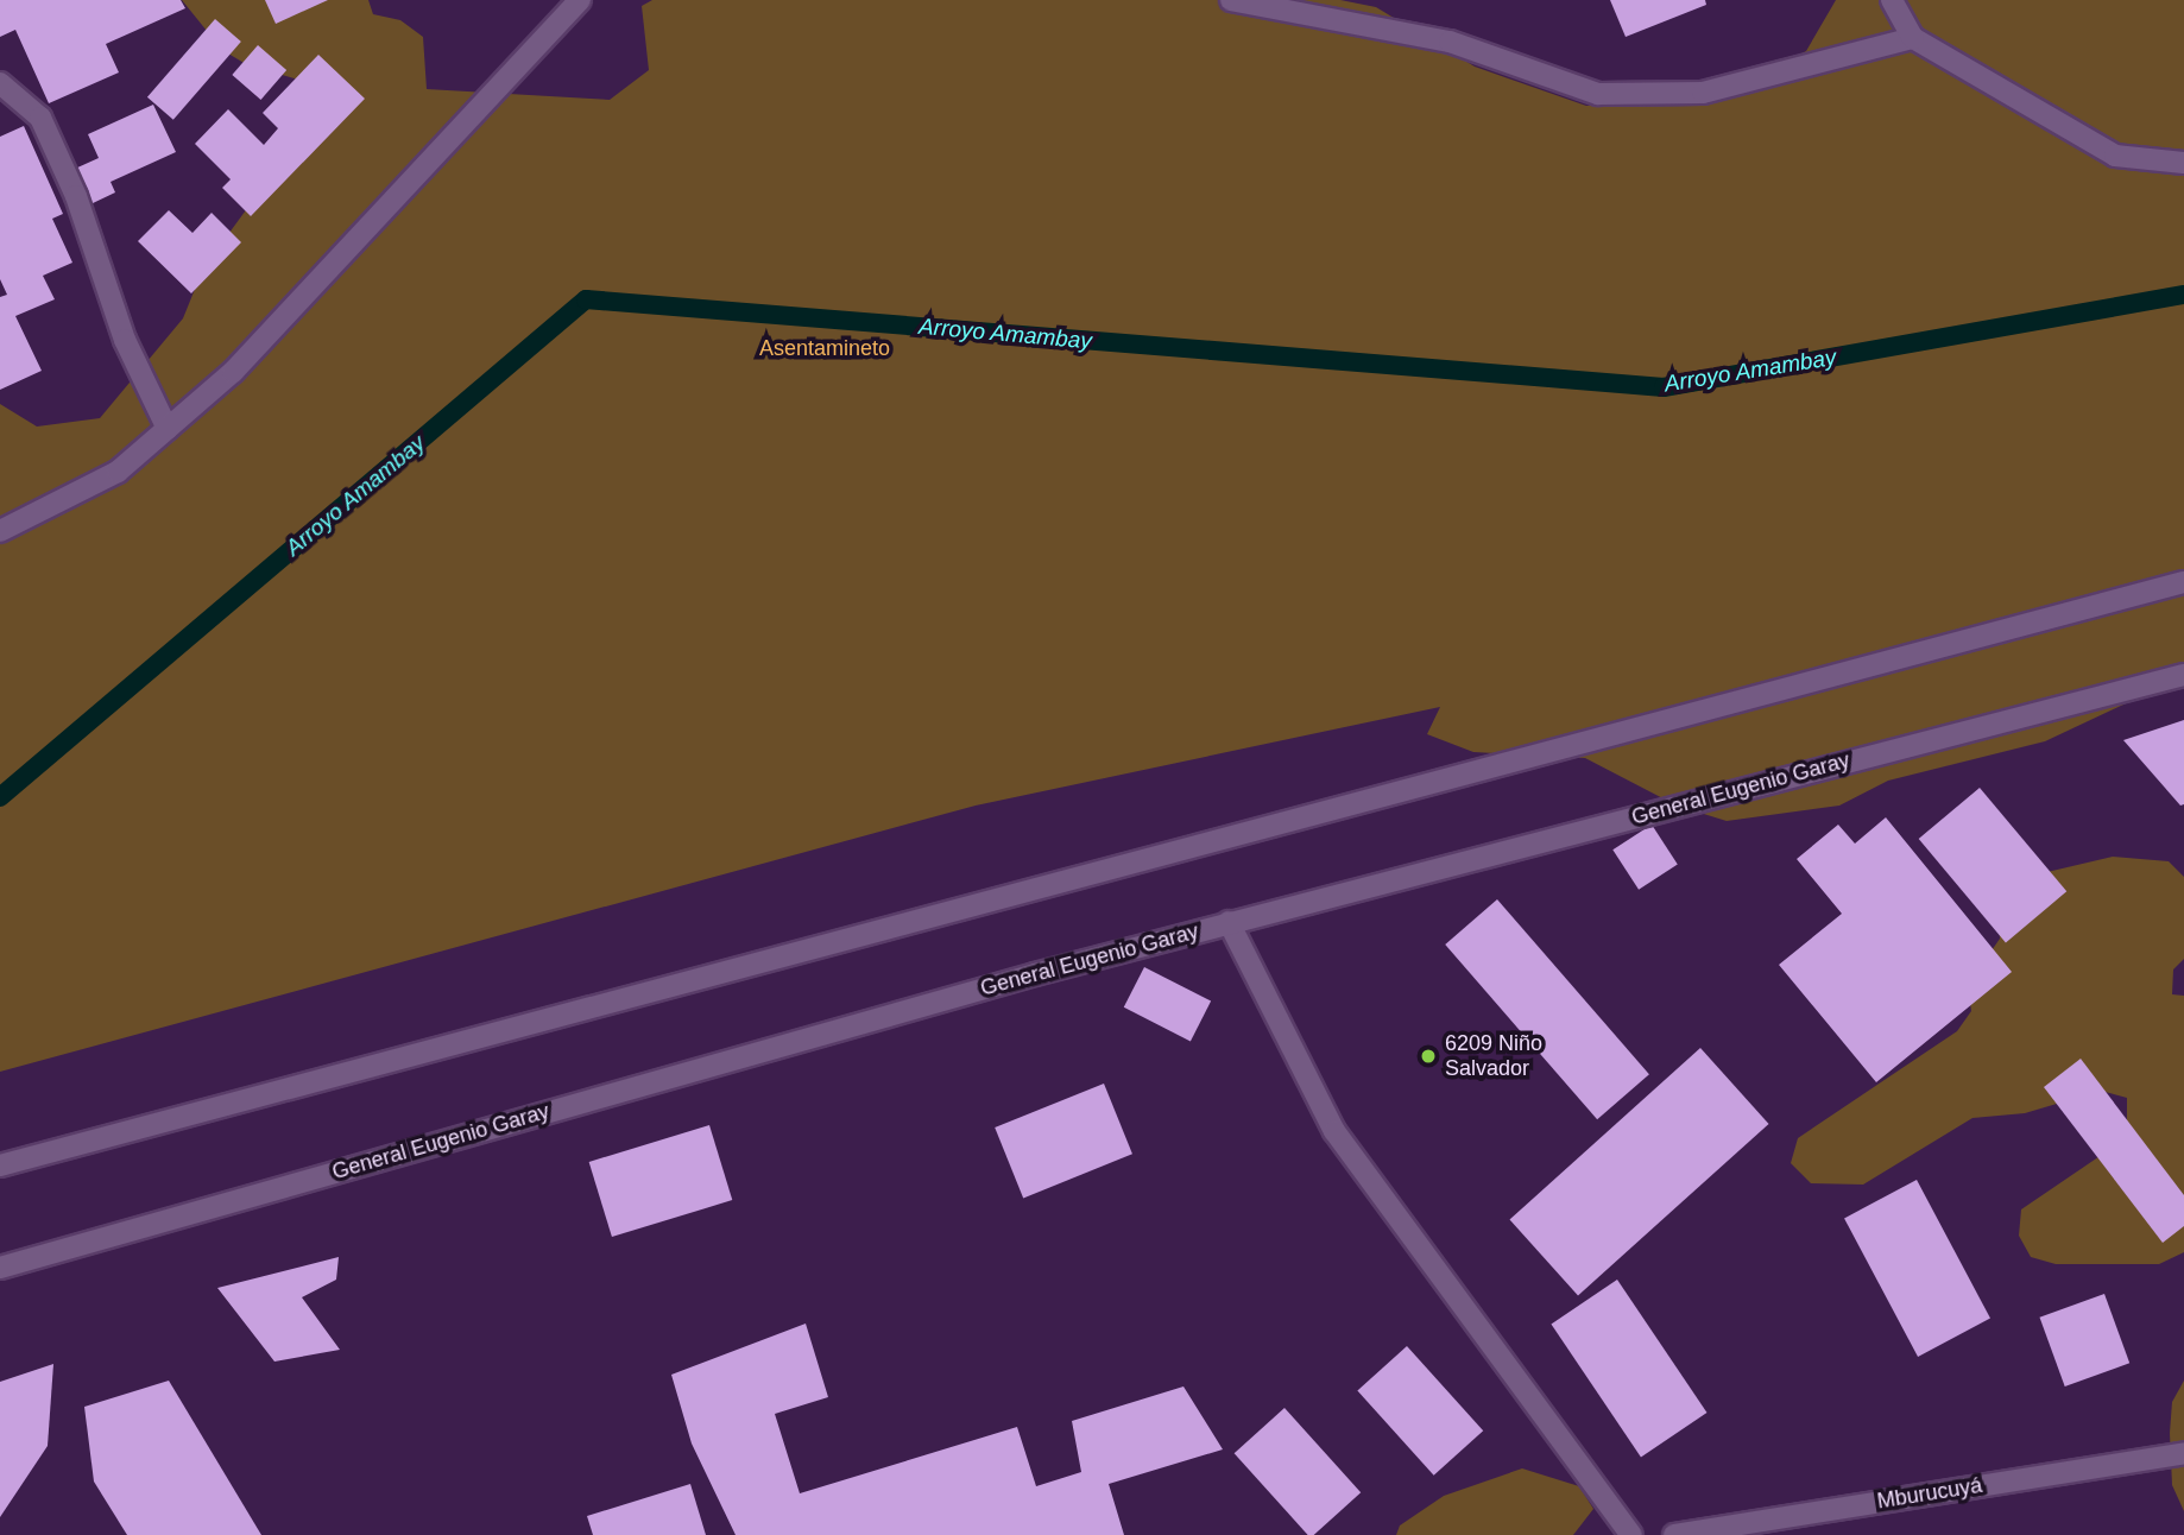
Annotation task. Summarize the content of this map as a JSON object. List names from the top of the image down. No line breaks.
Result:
{"streets":{"street":["General Eugenio Garay","Mburucuyá"]},"water":["Arroyo Amambay"],"parks":["Asentamineto"],"places":["6209 Niño Salvador"]}
